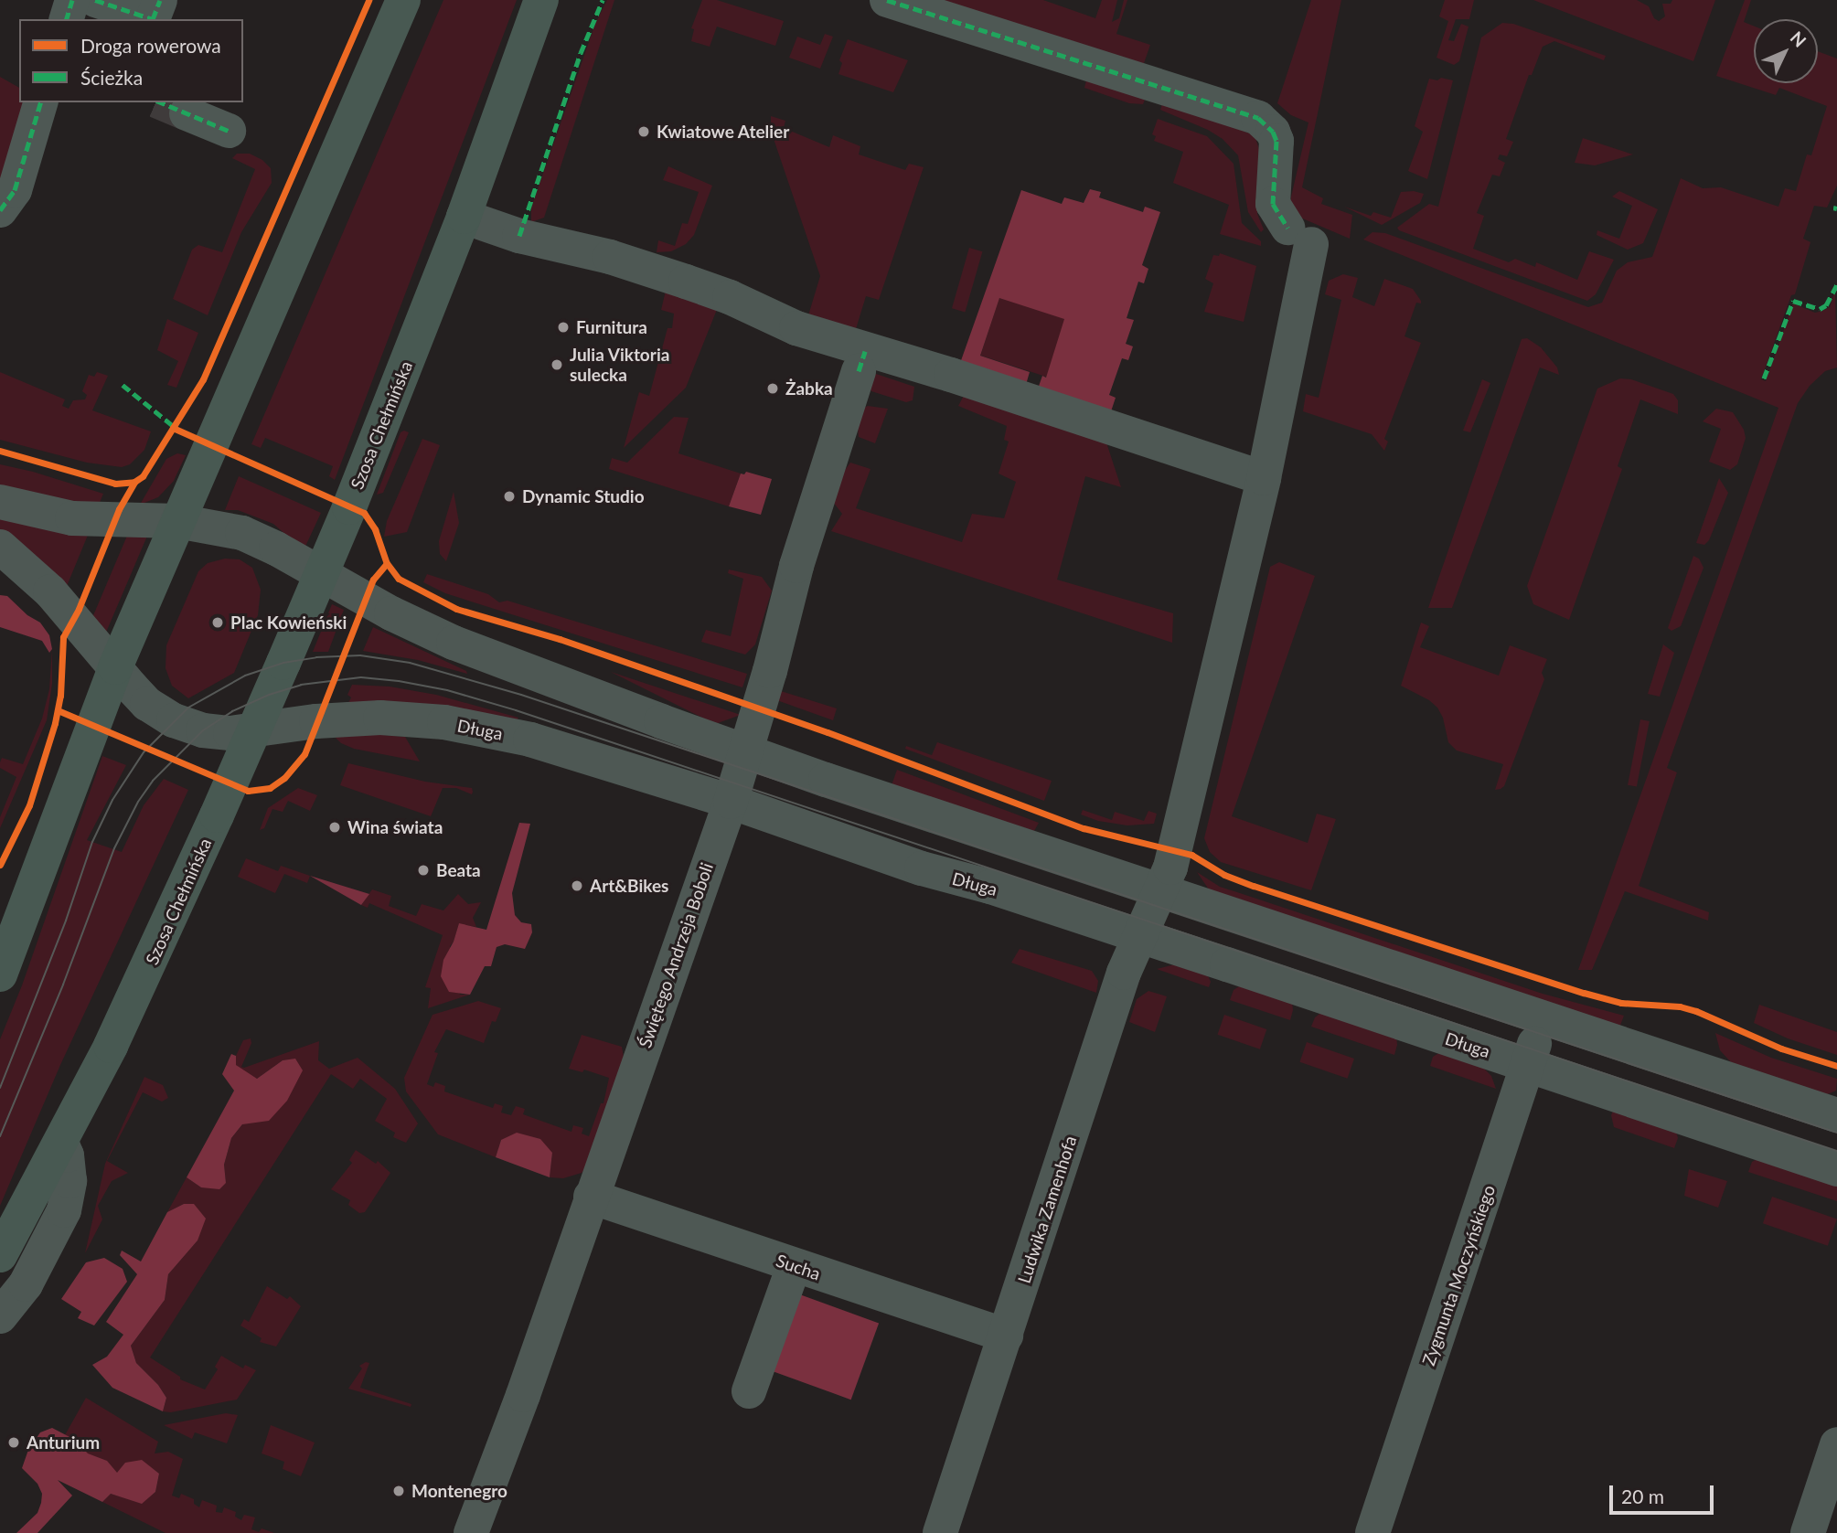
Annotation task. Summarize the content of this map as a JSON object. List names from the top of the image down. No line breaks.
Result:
{"streets":{"main road":["Szosa Chełmińska"],"street":["Długa","Świętego Andrzeja Boboli","Ludwika Zamenhofa","Sucha","Zygmunta Moczyńskiego"]},"crossings":[["Szosa Chełmińska","Długa"],["Długa","Świętego Andrzeja Boboli"],["Długa","Ludwika Zamenhofa"],["Długa","Zygmunta Moczyńskiego"],["Świętego Andrzeja Boboli","Sucha"],["Ludwika Zamenhofa","Sucha"]],"places":["Kwiatowe Atelier","Furnitura","Julia Viktoria sulecka","Żabka","Dynamic Studio","Plac Kowieński","Wina świata","Beata","Art&Bikes","Anturium","Montenegro"],"legend":["Droga rowerowa","Ścieżka"],"scale_bar":"20 m","north":"top right"}
